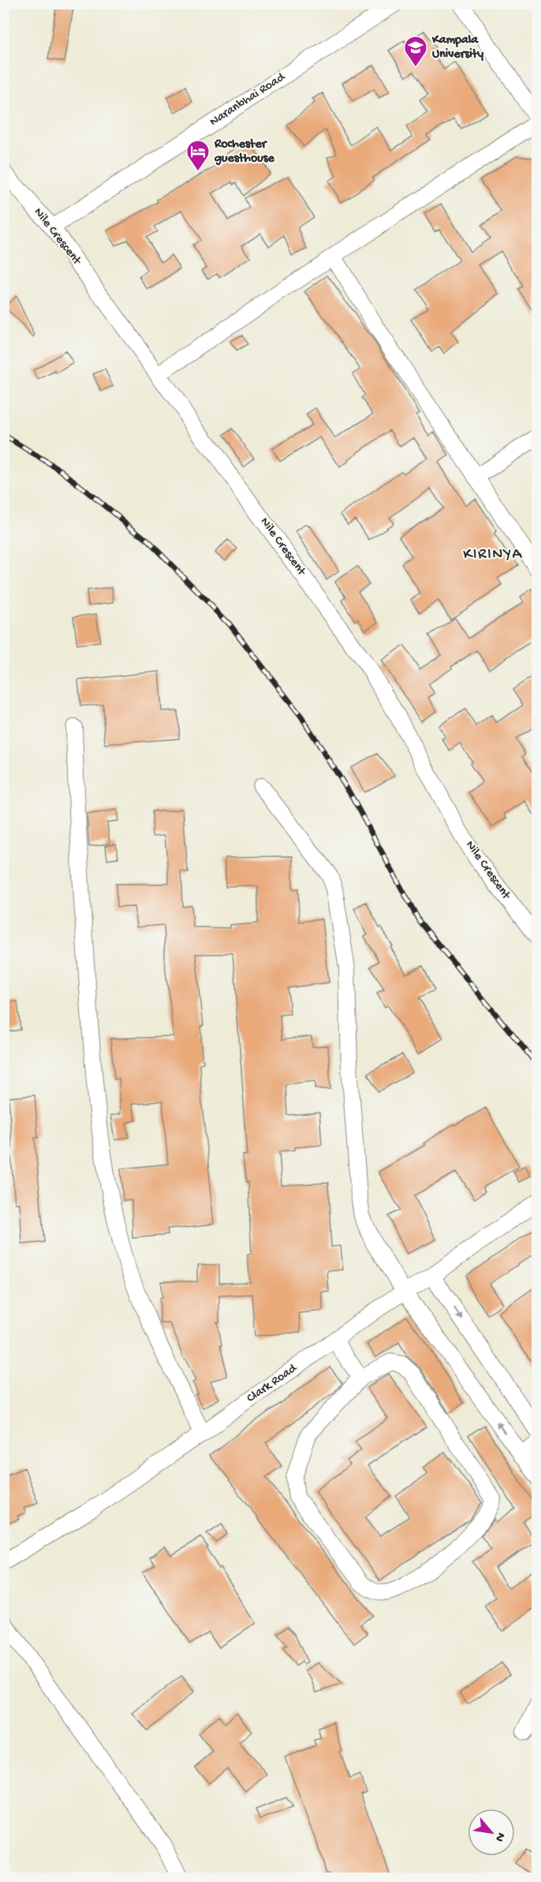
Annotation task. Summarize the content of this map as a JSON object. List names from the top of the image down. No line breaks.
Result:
{"streets":{"street":["Naranbhai Road","Nile Crescent","Clark Road"]},"crossings":[["Naranbhai Road","Nile Crescent"]],"districts":["KIRINYA"],"places":{"school or university":["Kampala University"],"hotel":["Rochester guesthouse"]},"north":"bottom right"}
